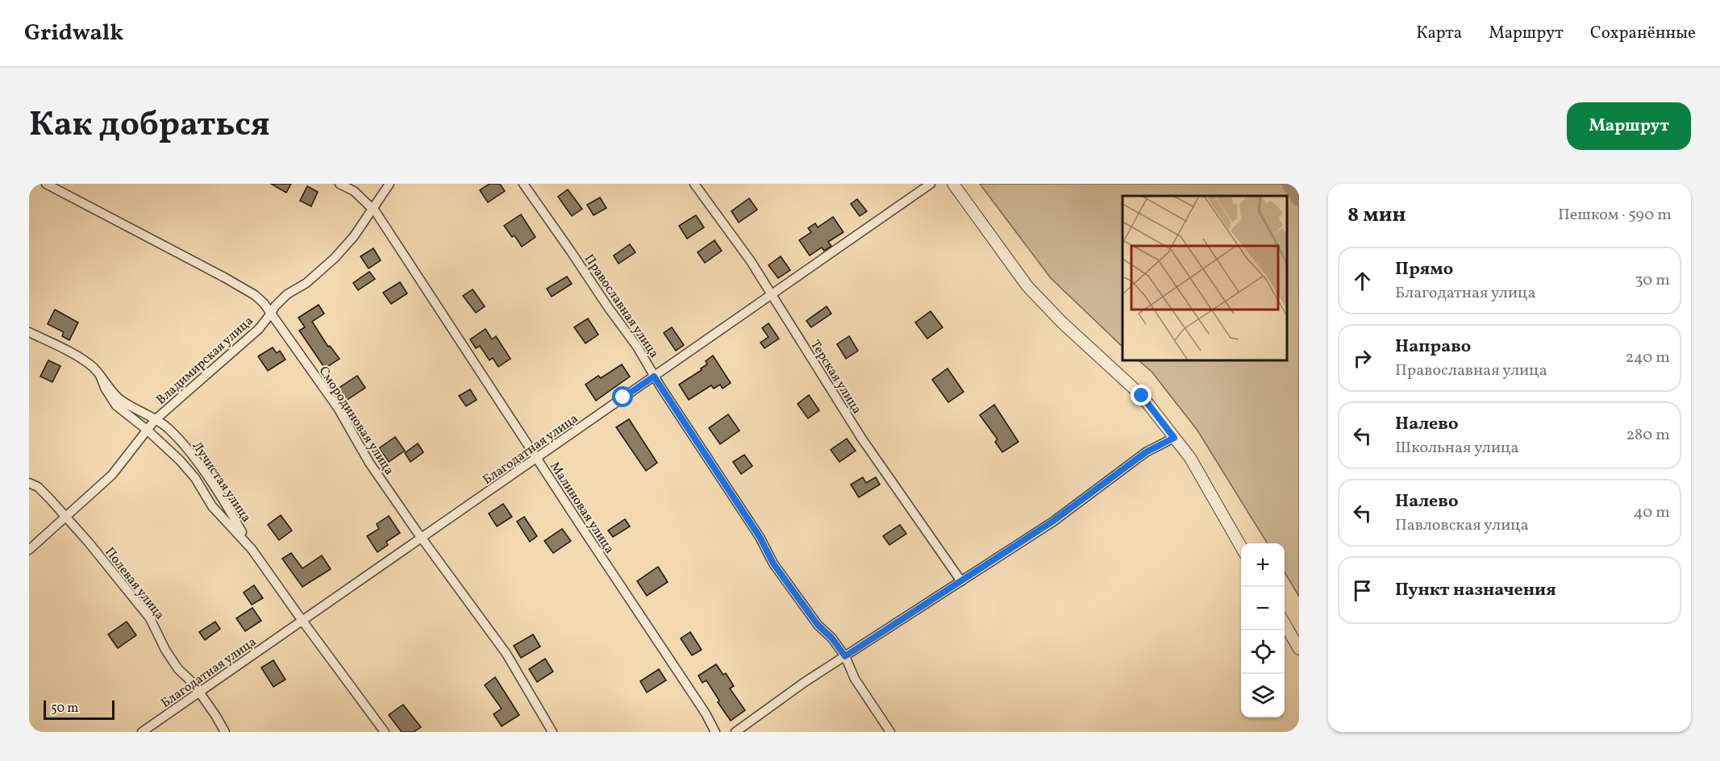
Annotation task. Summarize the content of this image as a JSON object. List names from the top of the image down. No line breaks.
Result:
{"streets":{"street":["Православная улица","Владимирская улица","Терская улица","Смородиновая улица","Благодатная улица","Лучистая улица","Малиновая улица","Полевая улица"]},"crossings":[["Православная улица","Благодатная улица"],["Владимирская улица","Смородиновая улица"],["Владимирская улица","Лучистая улица"],["Владимирская улица","Малиновая улица"],["Владимирская улица","Полевая улица"],["Терская улица","Благодатная улица"],["Смородиновая улица","Благодатная улица"],["Благодатная улица","Лучистая улица"],["Благодатная улица","Малиновая улица"],["Благодатная улица","Полевая улица"]],"scale_bar":"50 m","page":{"header":"Gridwalk","nav":["Карта","Маршрут","Сохранённые"],"title":"Как добраться","buttons":"Маршрут","heading":["8 мин","Пешком · 590 m"],"list":[["Прямо","Благодатная улица","30 m"],["Направо","Православная улица","240 m"],["Налево","Школьная улица","280 m"],["Налево","Павловская улица","40 m"],"Пункт назначения"],"map_buttons":["+","−"],"scale":"50 m"}}
